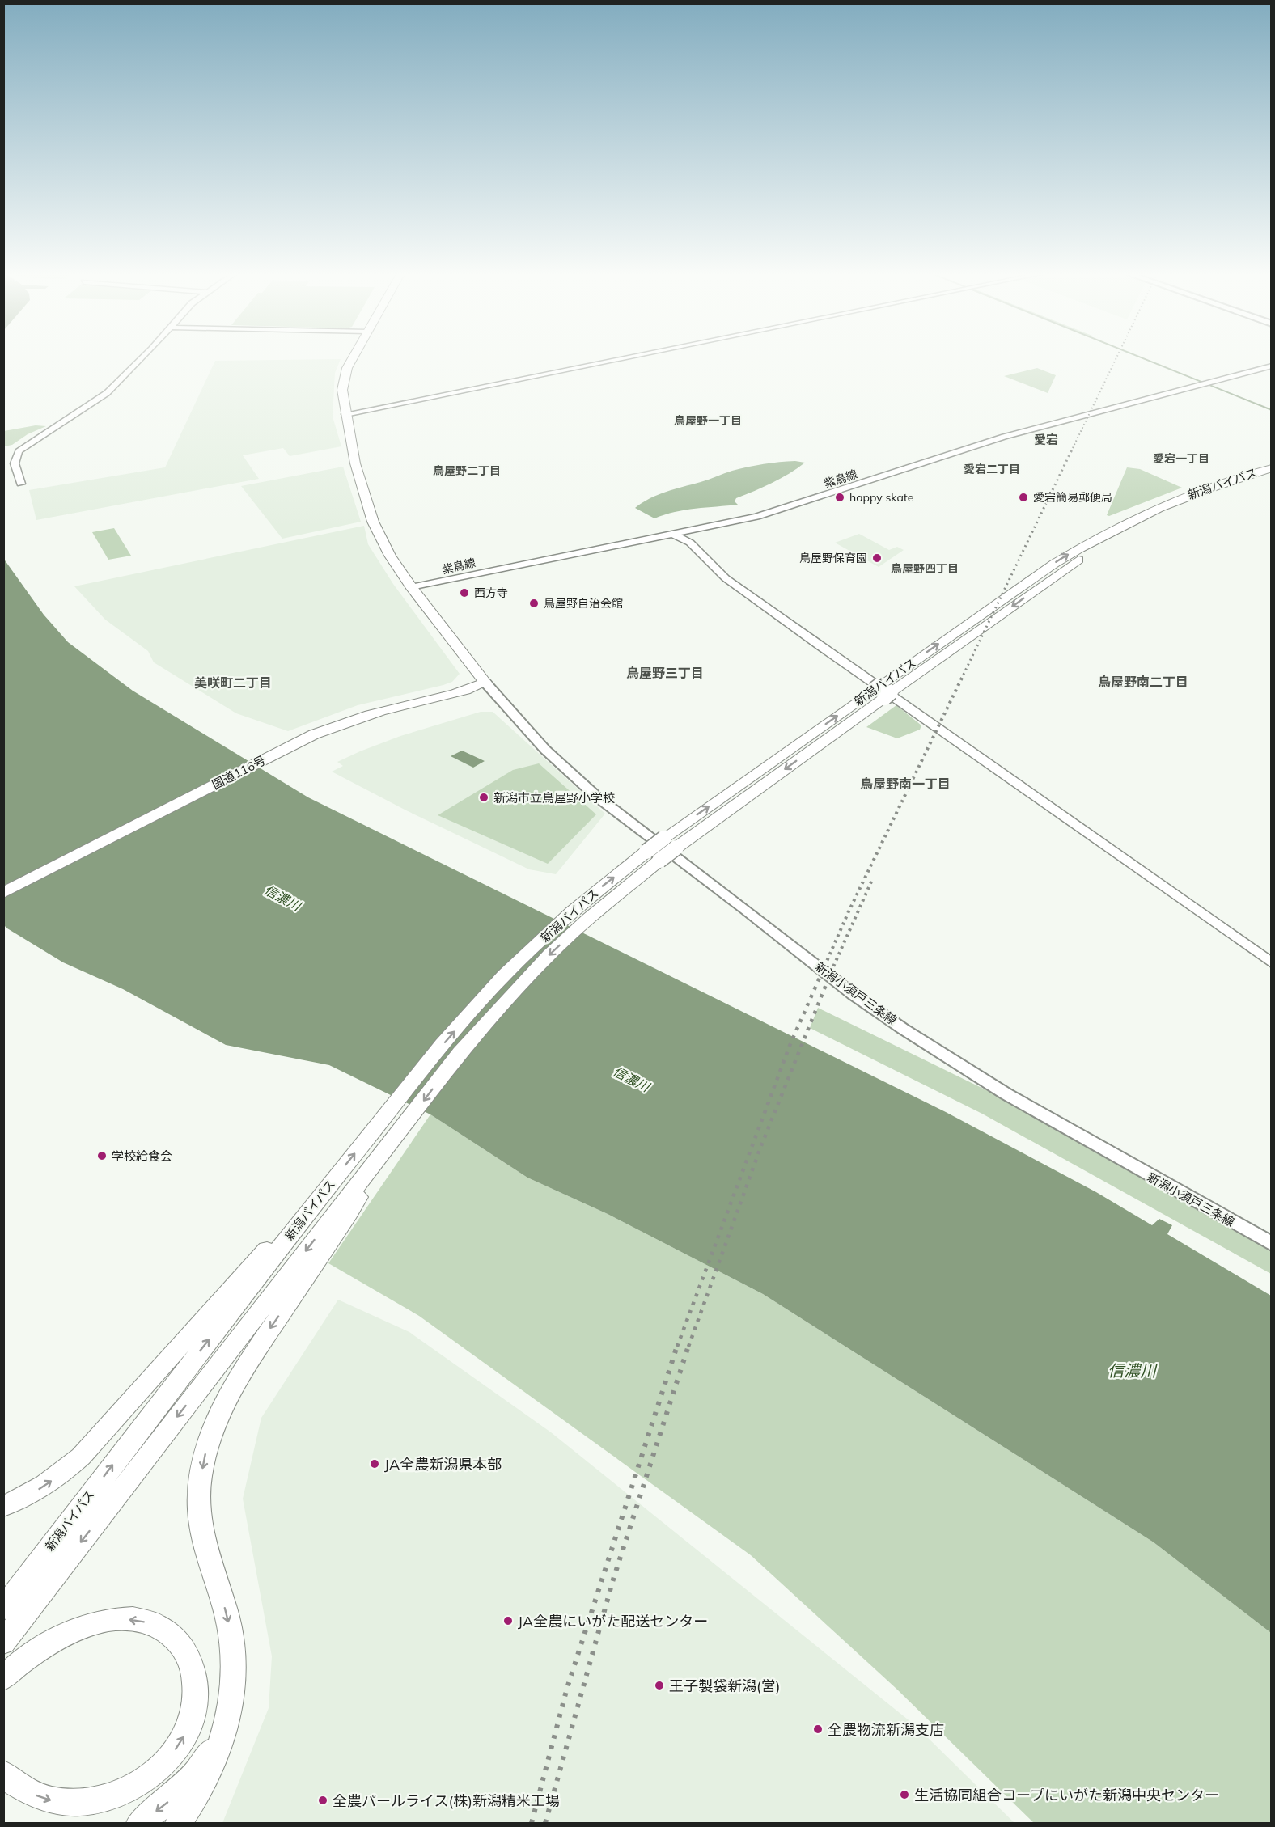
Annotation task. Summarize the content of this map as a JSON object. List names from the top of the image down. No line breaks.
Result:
{"streets":{"highway":["新潟バイパス","国道116号"],"main road":["新潟小須戸三条線"],"street":["紫鳥線"]},"crossings":[["国道116号","新潟小須戸三条線"]],"districts":["鳥屋野一丁目","愛宕","愛宕一丁目","愛宕二丁目","鳥屋野二丁目","鳥屋野四丁目","鳥屋野三丁目","鳥屋野南二丁目","美咲町二丁目","鳥屋野南一丁目"],"water":["信濃川"],"places":["happy skate","愛宕簡易郵便局","鳥屋野保育園","西方寺","鳥屋野自治会館","新潟市立鳥屋野小学校","学校給食会","JA全農新潟県本部","JA全農にいがた配送センター","王子製袋新潟(営)","全農物流新潟支店","生活協同組合コープにいがた新潟中央センター","全農パールライス(株)新潟精米工場"]}
